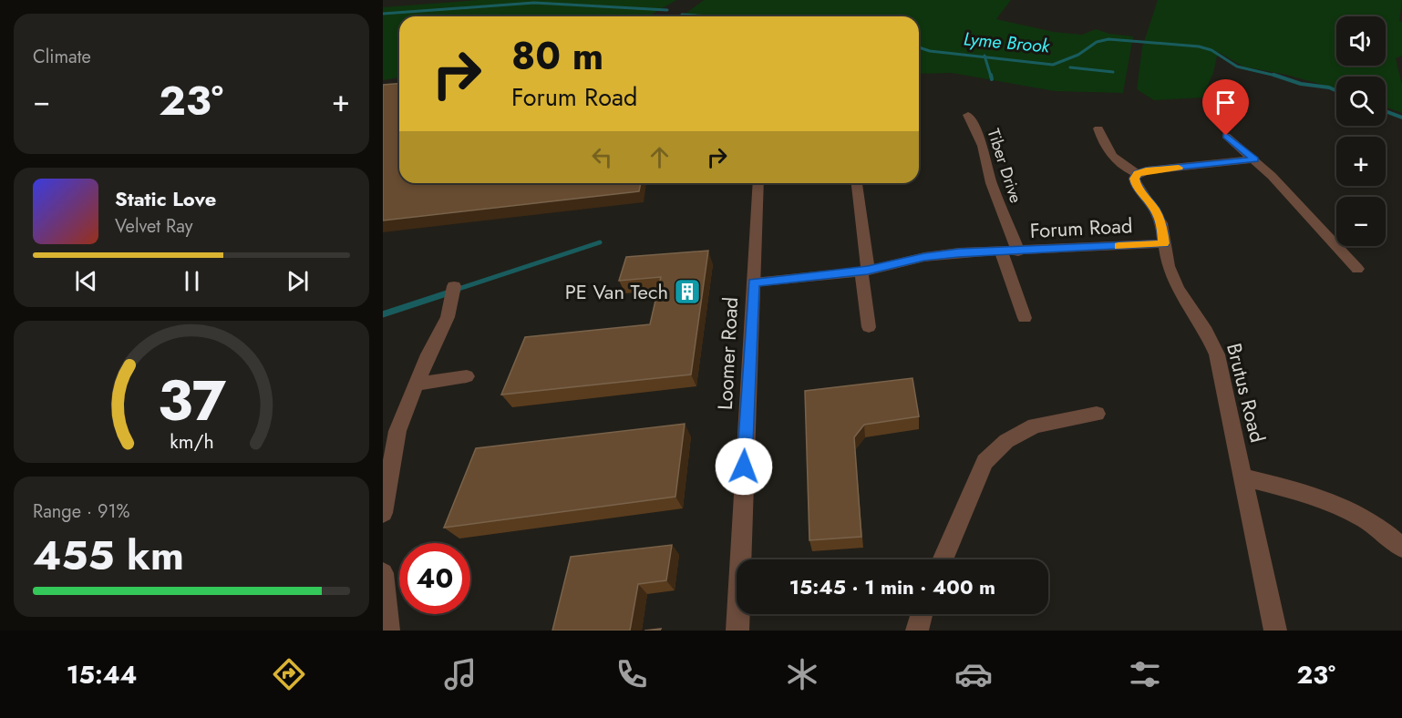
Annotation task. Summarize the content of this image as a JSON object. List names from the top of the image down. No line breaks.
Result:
{"streets":{"street":["Tiber Drive","Forum Road","Loomer Road","Brutus Road"]},"crossings":[["Tiber Drive","Forum Road"],["Forum Road","Loomer Road"],["Forum Road","Brutus Road"]],"water":["Lyme Brook"],"places":{"building":["PE Van Tech"]},"page":{"tile":["Climate",["Range · 91%","455 km"]],"map_buttons":["+","−"],"turn":["80 m","Forum Road"],"heat":["−","23°","+"],"song":["Static Love","Velvet Ray"],"limit":"40","trip":"15:45 · 1 min · 400 m","tabs":["15:44","23°"],"gauge":["37","km/h"]}}
